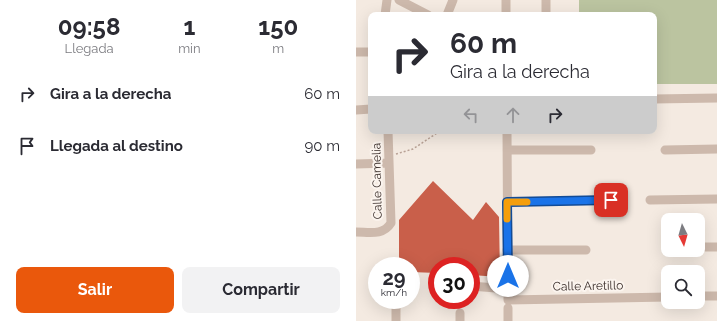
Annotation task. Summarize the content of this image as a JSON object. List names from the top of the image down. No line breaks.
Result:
{"streets":{"street":["Calle Camelia","Calle Aretillo"]},"north":"bottom","page":{"eta":["09:58","Llegada","1","min","150","m"],"turn":["60 m","Gira a la derecha"],"list":[{"name":"Gira a la derecha","value":"60 m"},{"name":"Llegada al destino","value":"90 m"}],"speed":"29 km/h","limit":"30","buttons":["Salir","Compartir"]}}
